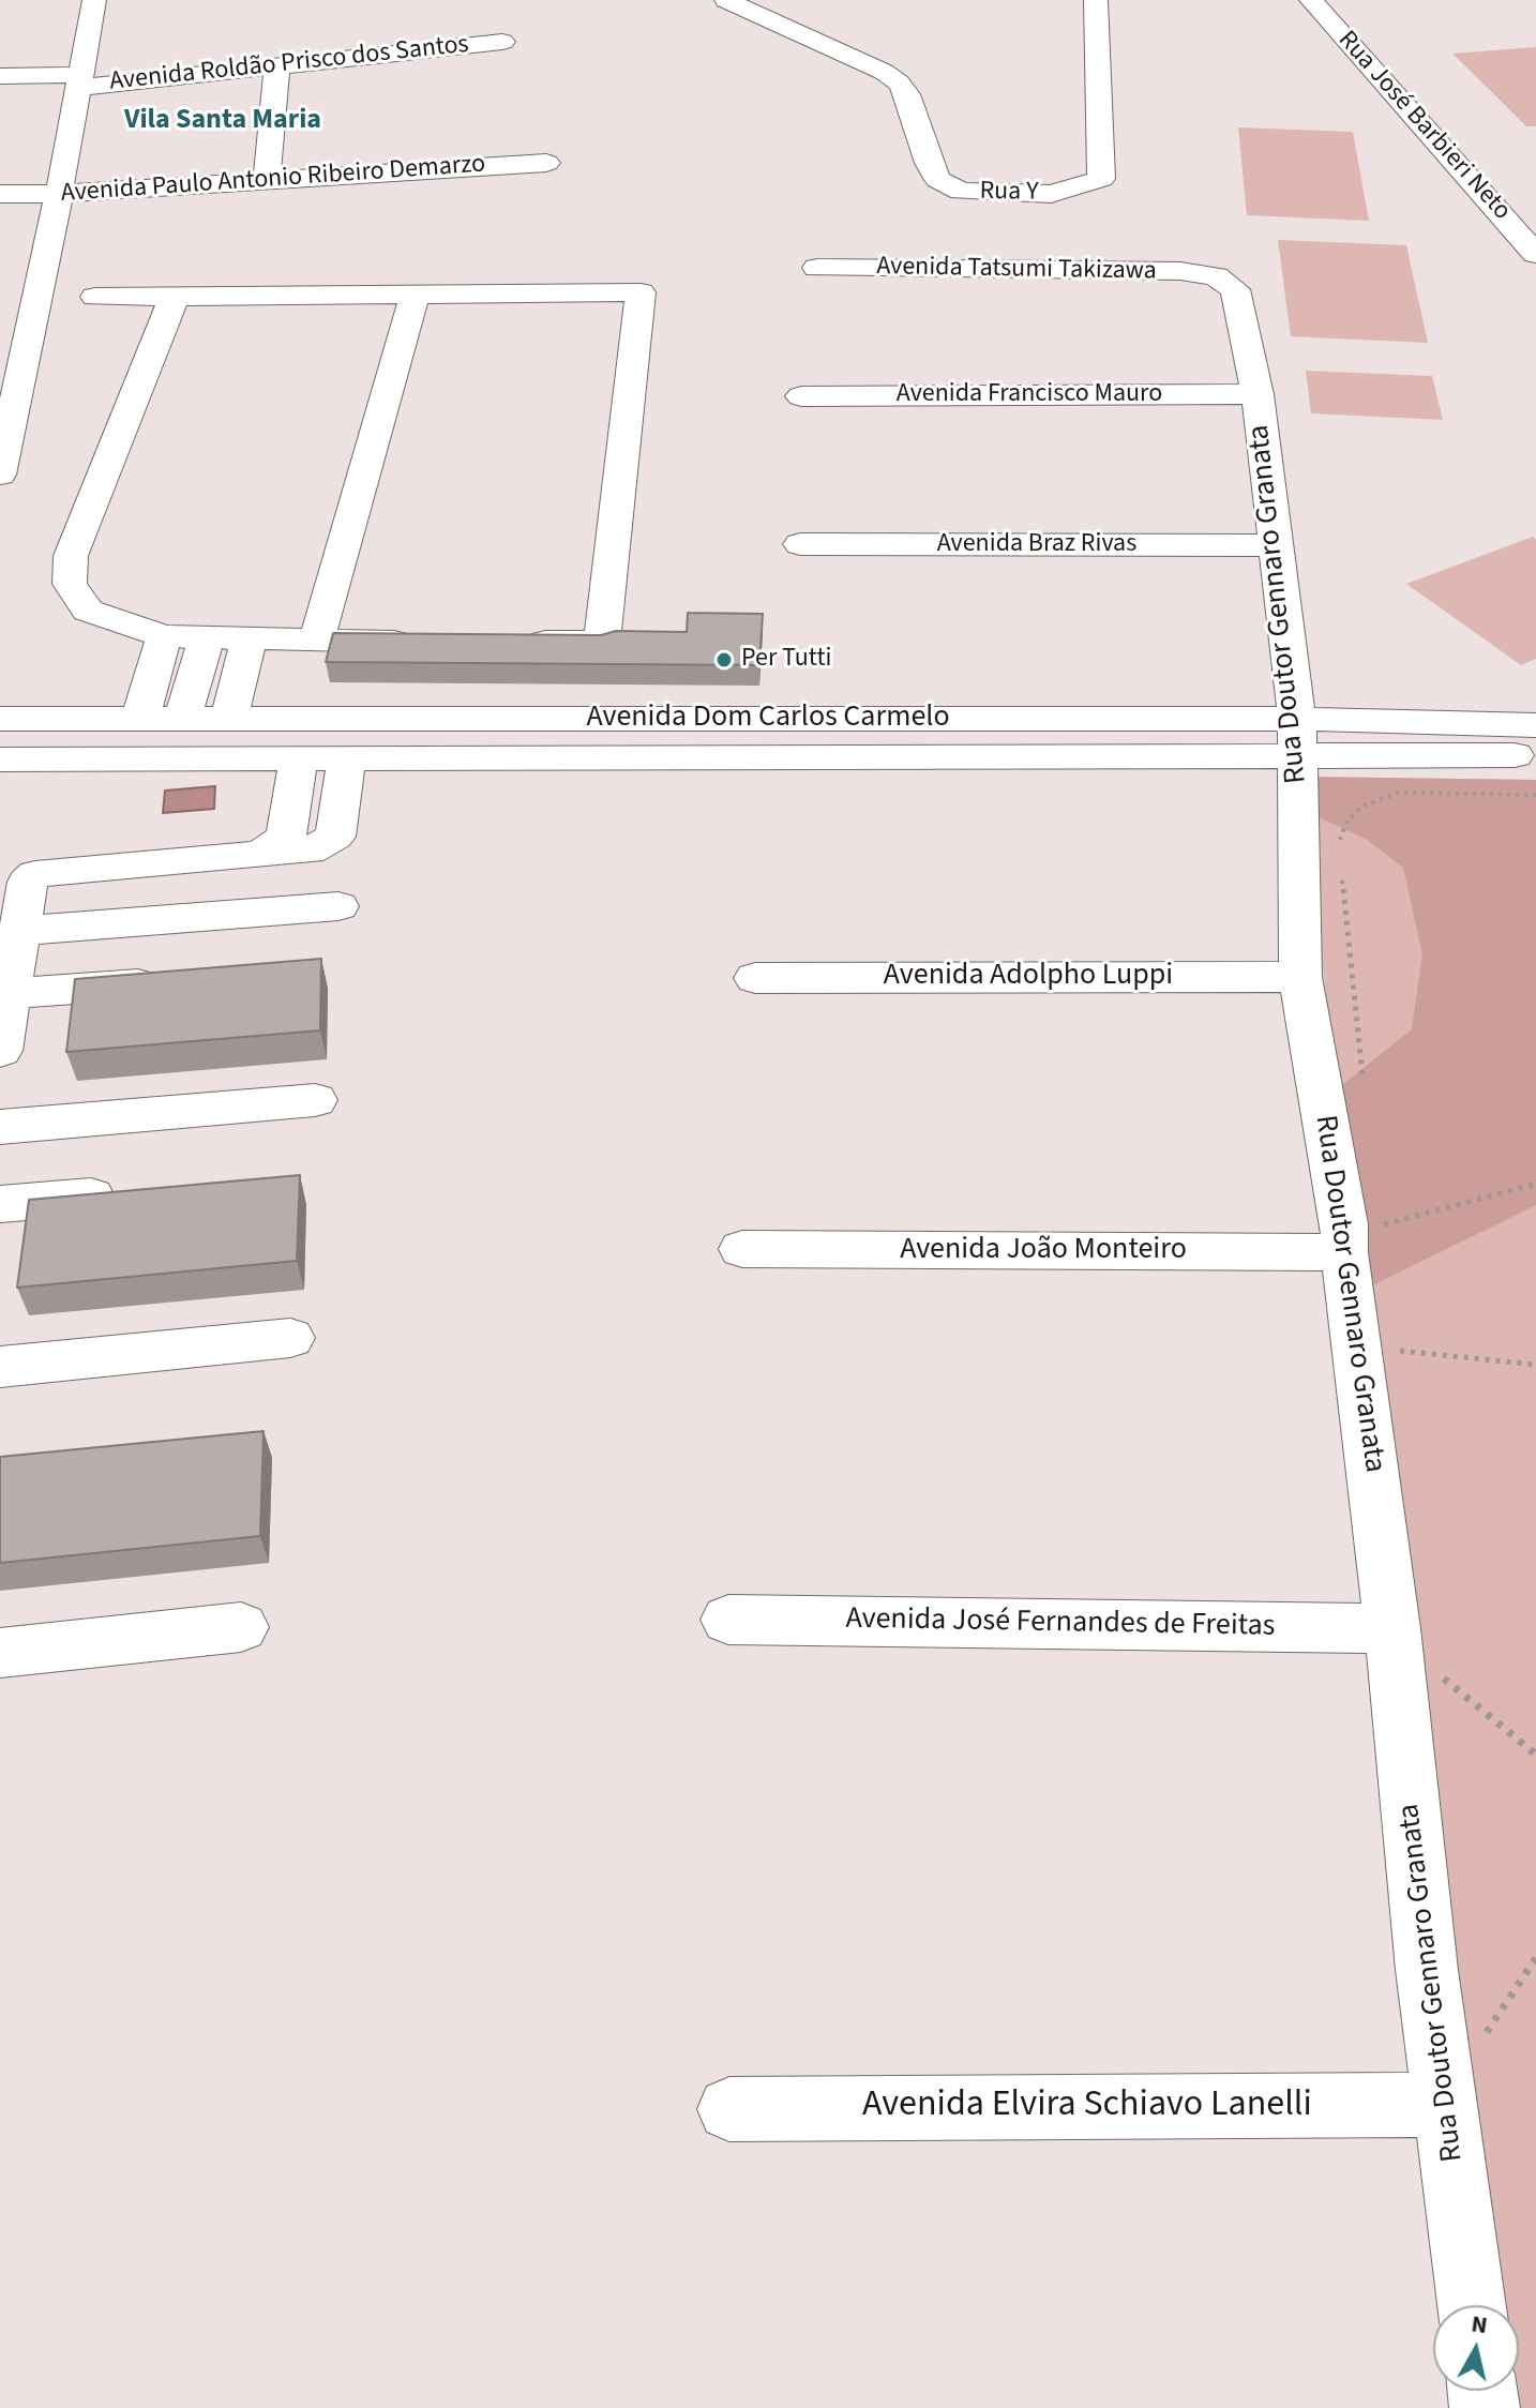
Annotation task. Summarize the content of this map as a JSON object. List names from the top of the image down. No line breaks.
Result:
{"streets":{"street":["Avenida Roldão Prisco dos Santos","Rua José Barbieri Neto","Avenida Paulo Antonio Ribeiro Demarzo","Rua Y","Avenida Tatsumi Takizawa","Avenida Francisco Mauro","Avenida Braz Rivas","Rua Doutor Gennaro Granata","Avenida Dom Carlos Carmelo","Avenida Adolpho Luppi","Avenida João Monteiro","Avenida José Fernandes de Freitas","Avenida Elvira Schiavo Lanelli"]},"crossings":[["Avenida Tatsumi Takizawa","Rua Doutor Gennaro Granata"],["Avenida Francisco Mauro","Rua Doutor Gennaro Granata"],["Avenida Braz Rivas","Rua Doutor Gennaro Granata"],["Rua Doutor Gennaro Granata","Avenida Dom Carlos Carmelo"],["Rua Doutor Gennaro Granata","Avenida Adolpho Luppi"],["Rua Doutor Gennaro Granata","Avenida João Monteiro"],["Rua Doutor Gennaro Granata","Avenida José Fernandes de Freitas"],["Rua Doutor Gennaro Granata","Avenida Elvira Schiavo Lanelli"]],"districts":["Vila Santa Maria"],"places":["Per Tutti"],"north":"top"}
